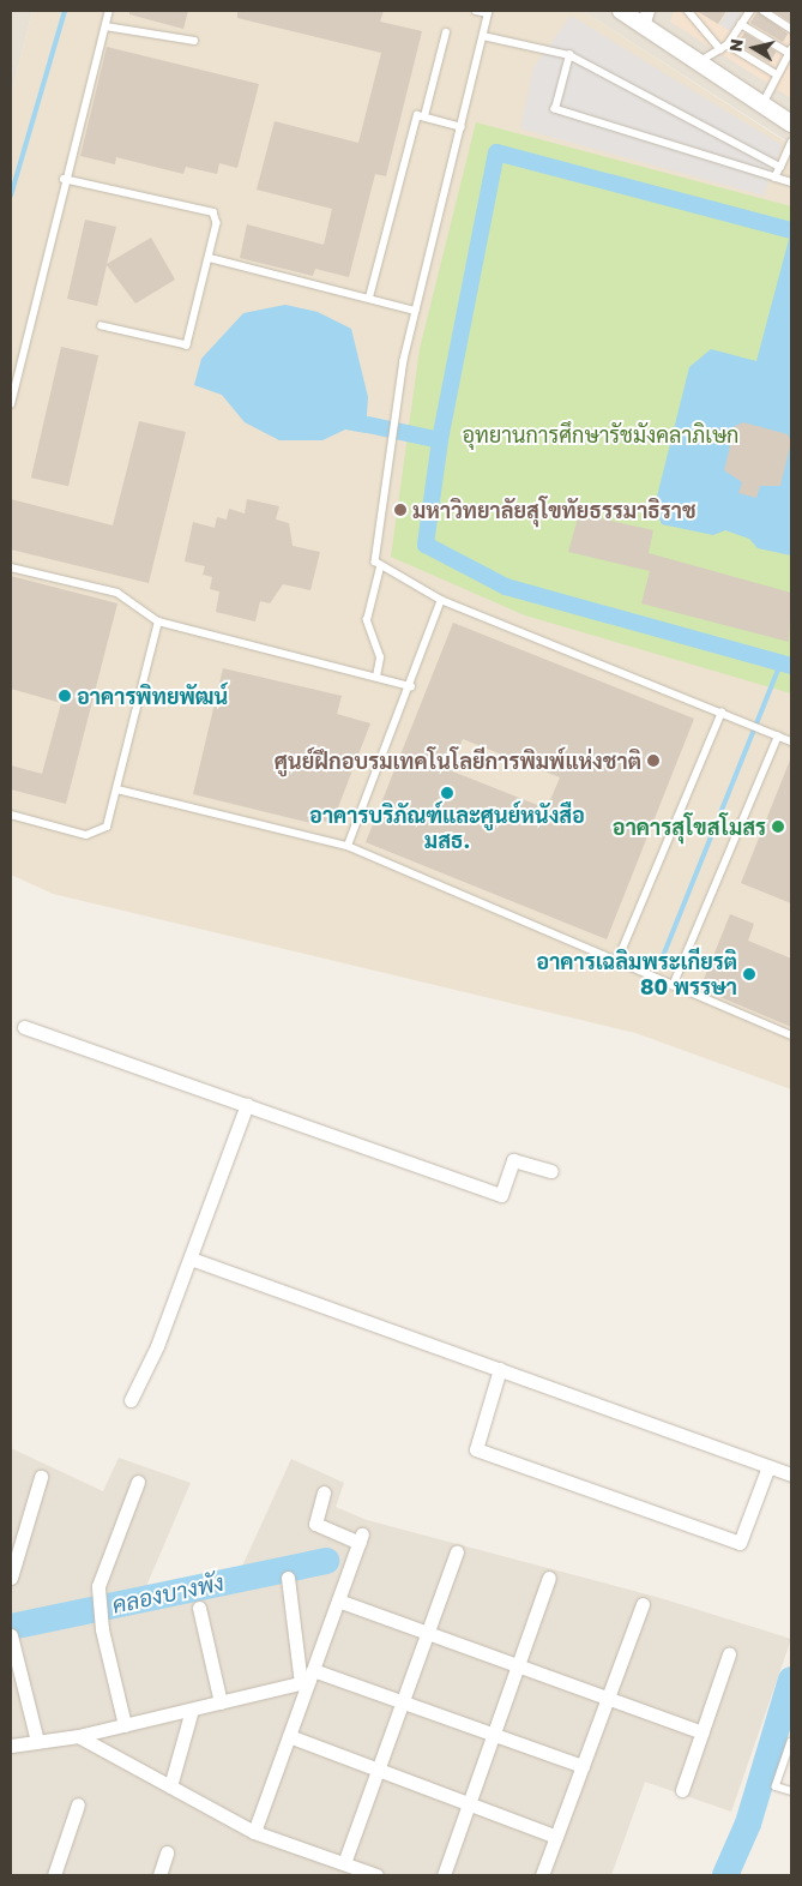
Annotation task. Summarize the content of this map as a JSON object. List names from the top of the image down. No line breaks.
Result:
{"water":["คลองบางพัง"],"parks":["อุทยานการศึกษารัชมังคลาภิเษก"],"places":["มหาวิทยาลัยสุโขทัยธรรมาธิราช","อาคารพิทยพัฒน์","ศูนย์ฝึกอบรมเทคโนโลยีการพิมพ์แห่งชาติ","อาคารบริภัณฑ์และศูนย์หนังสือ มสธ.","อาคารสุโขสโมสร","อาคารเฉลิมพระเกียรติ 80 พรรษา"],"north":"left"}
